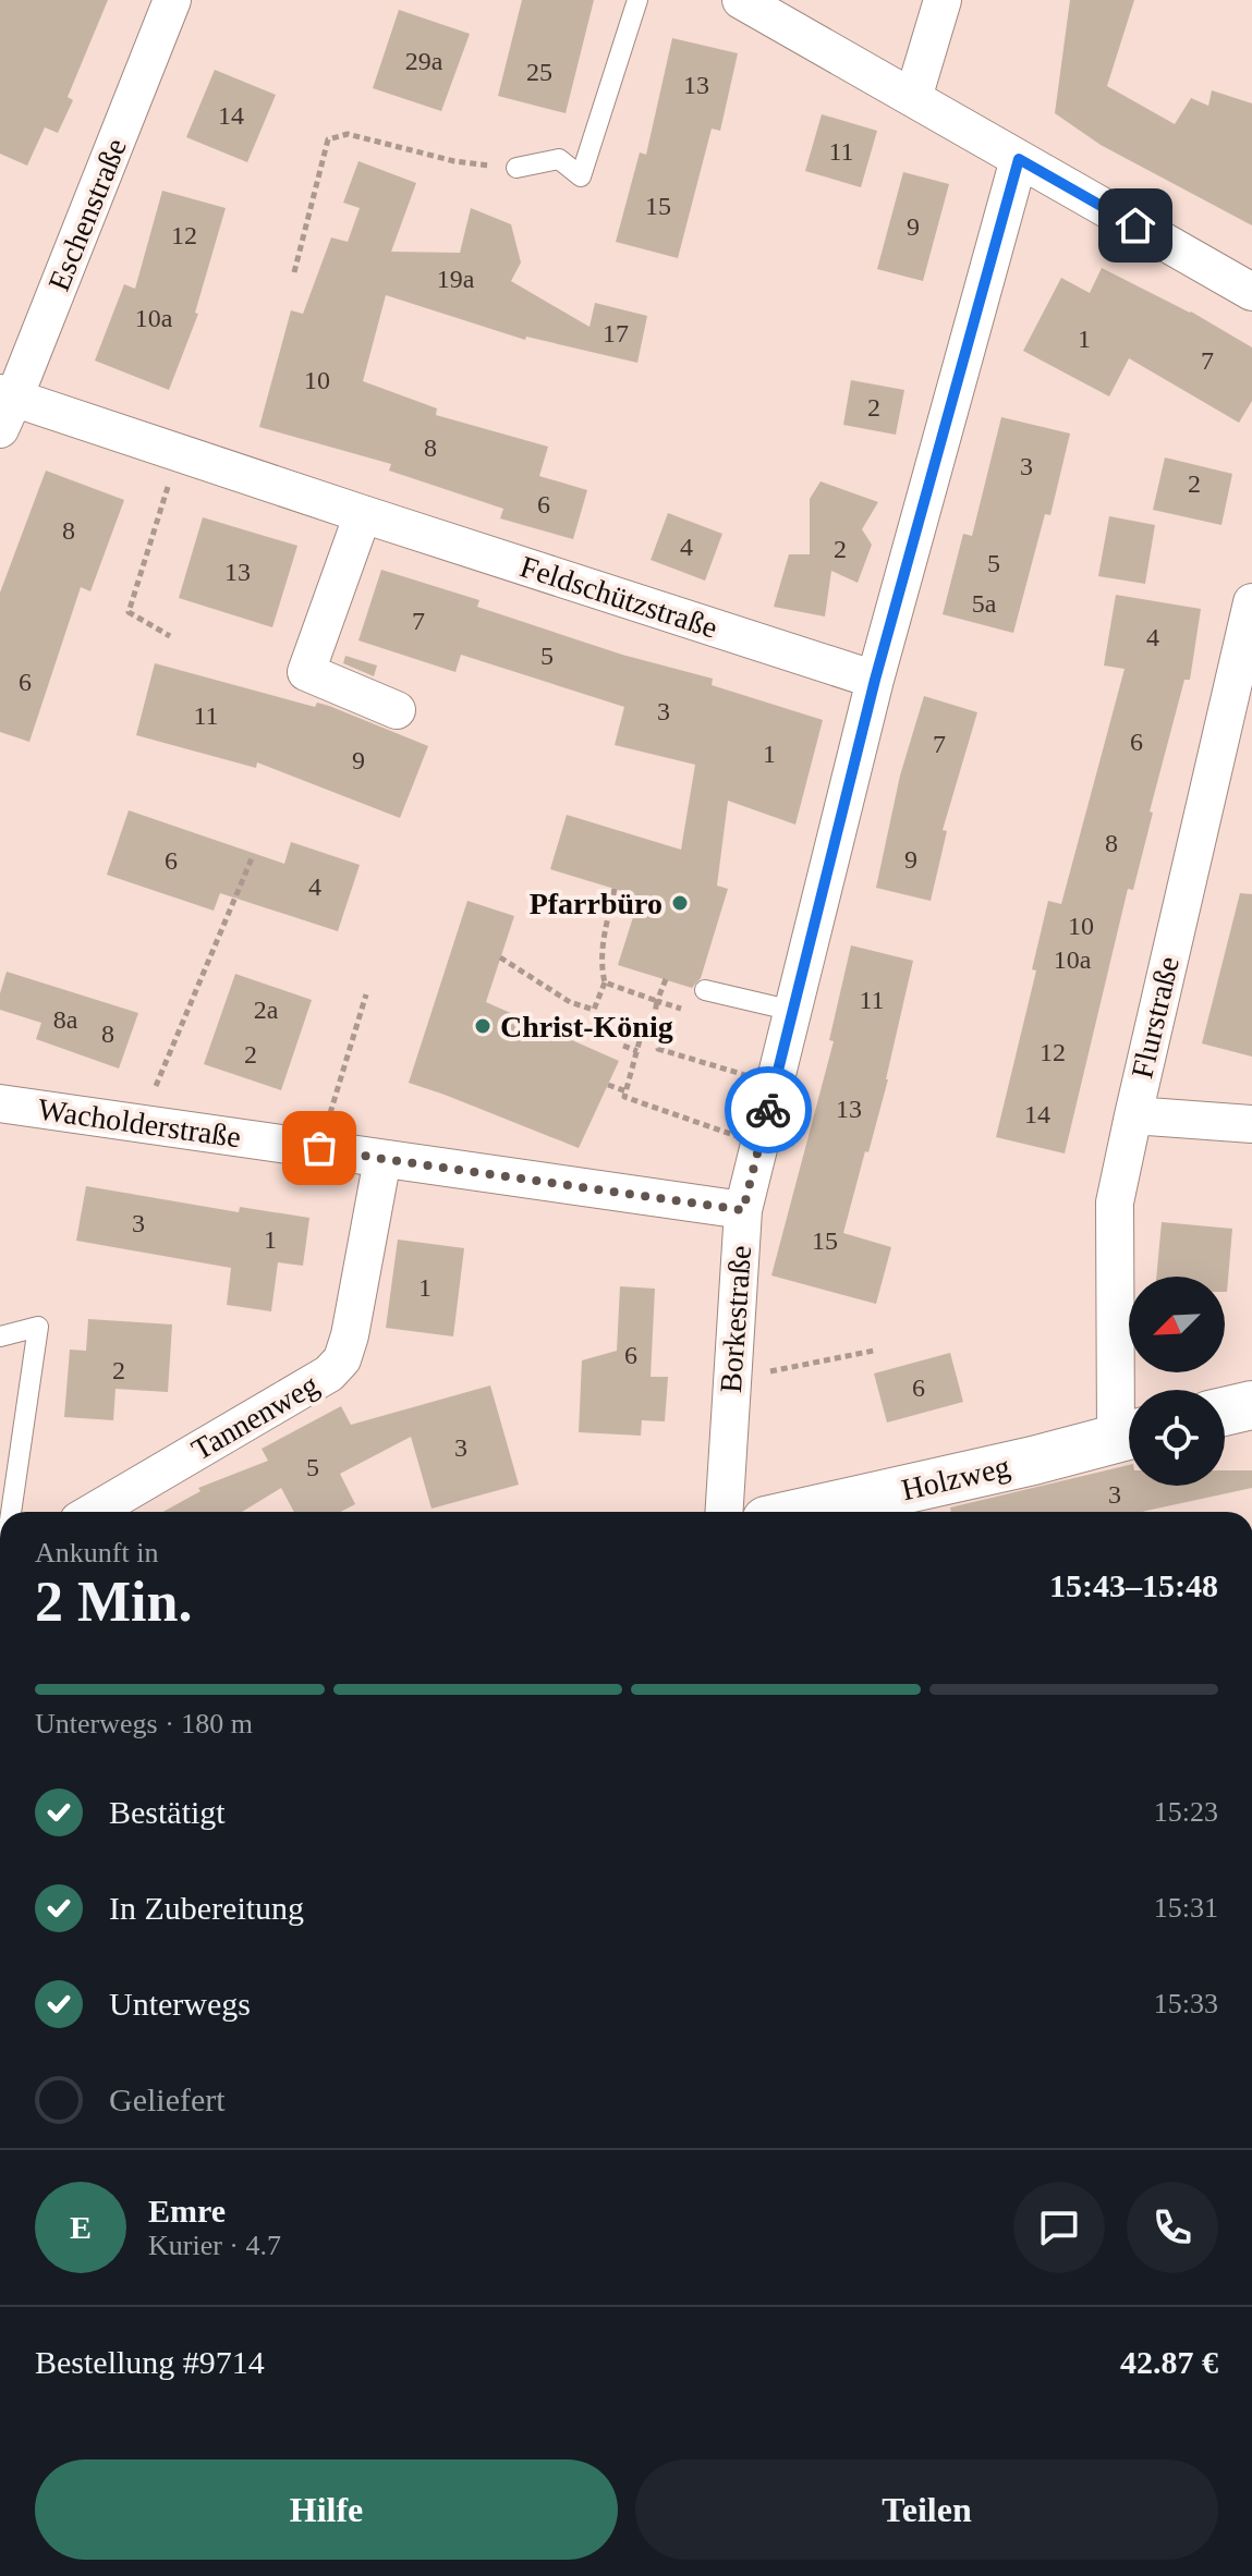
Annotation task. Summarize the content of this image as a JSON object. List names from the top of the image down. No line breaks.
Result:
{"streets":{"main road":["Holzweg"],"street":["Eschenstraße","Feldschützstraße","Flurstraße","Wacholderstraße","Borkestraße","Tannenweg"]},"crossings":[["Eschenstraße","Feldschützstraße"],["Feldschützstraße","Borkestraße"],["Wacholderstraße","Borkestraße"],["Wacholderstraße","Tannenweg"]],"places":["Pfarrbüro","Christ-König"],"house_numbers":["29a","25","13","14","11","15","9","12","19a","10a","17","1","7","10","2","8","3","2","6","8","4","2","5","13","5a","7","4","5","6","3","11","6","7","1","9","8","9","6","4","10","10a","11","2a","8a","8","12","2","13","14","3","1","15","1","6","2","6","3","5","3"],"north":"bottom left","page":{"heading":["2 Min.","Ankunft in","15:43–15:48"],"panel":["Emre","Kurier · 4.7","Bestellung #9714","42.87 €"],"bar":"Unterwegs · 180 m","list":[["Bestätigt","15:23"],["In Zubereitung","15:31"],["Unterwegs","15:33"],"Geliefert"],"round":"E","buttons":["Hilfe","Teilen"]}}
